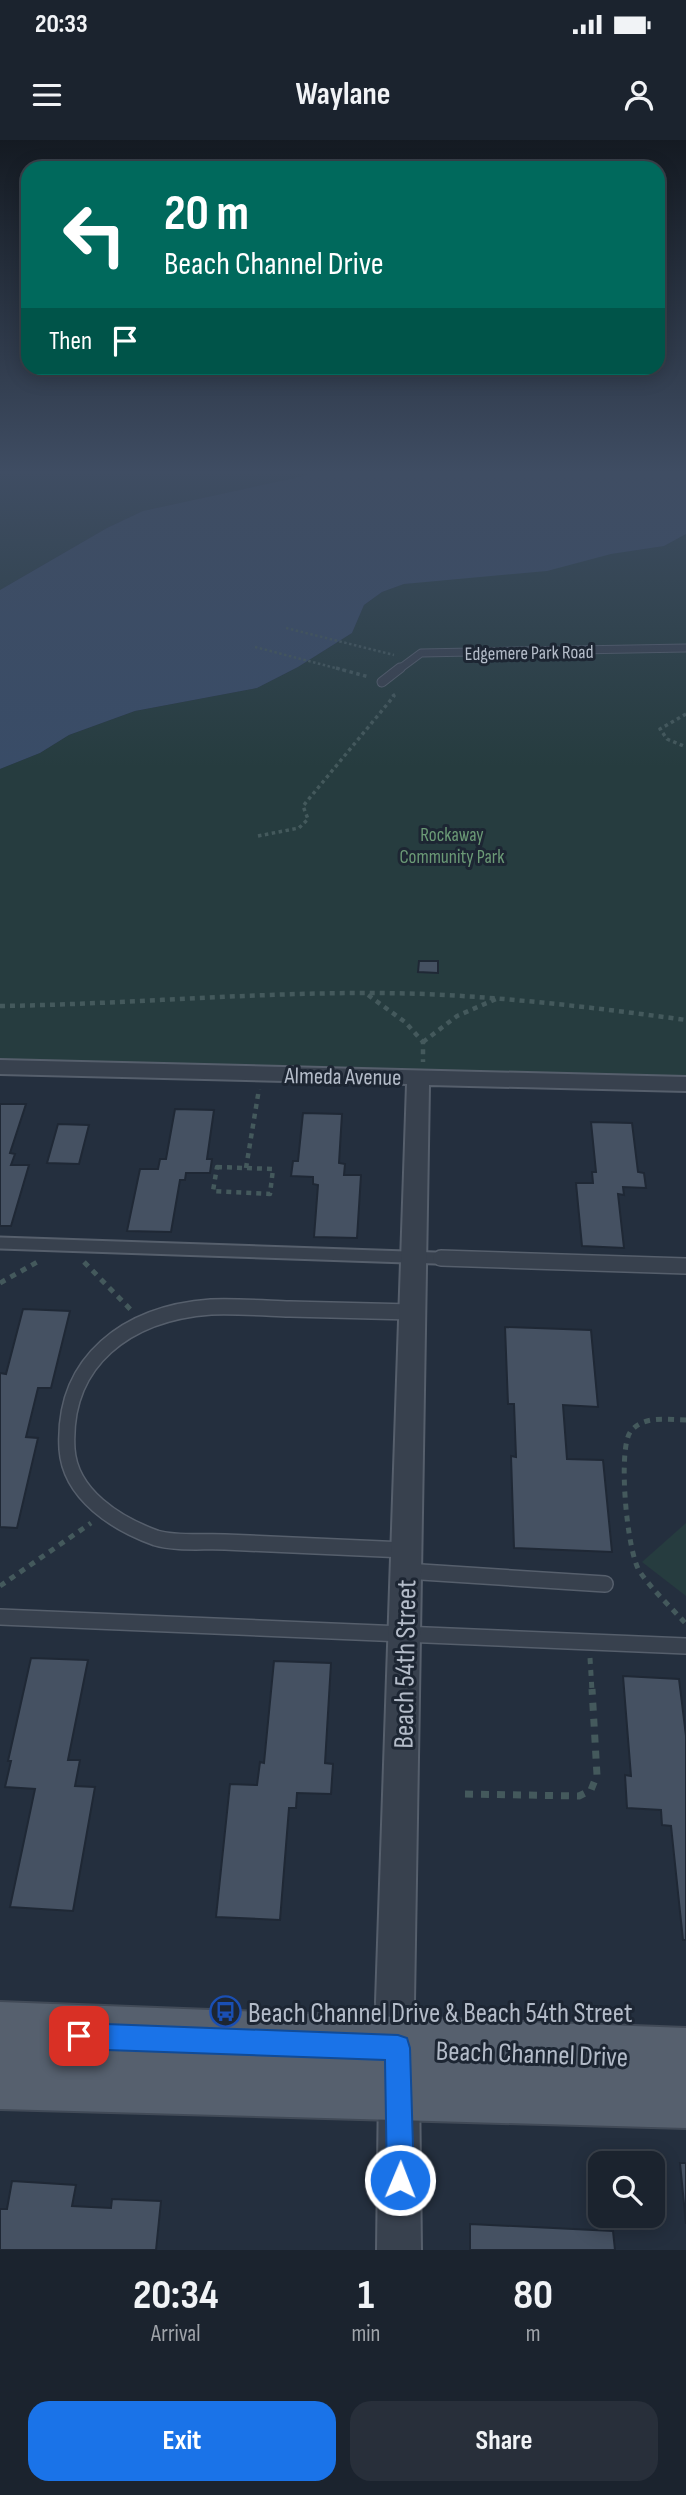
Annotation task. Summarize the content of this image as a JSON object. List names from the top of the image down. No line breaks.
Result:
{"streets":{"main road":["Beach Channel Drive"],"street":["Almeda Avenue","Beach 54th Street"],"lane":["Edgemere Park Road"]},"crossings":[["Almeda Avenue","Beach 54th Street"],["Beach 54th Street","Beach Channel Drive"]],"parks":["Rockaway Community Park"],"places":{"bus stop":["Beach Channel Drive & Beach 54th Street"]},"page":{"status":"20:33","header":"Waylane","turn":["20 m","Beach Channel Drive"],"then":"Then","eta":["20:34","Arrival","1","min","80","m"],"buttons":["Exit","Share"]}}
